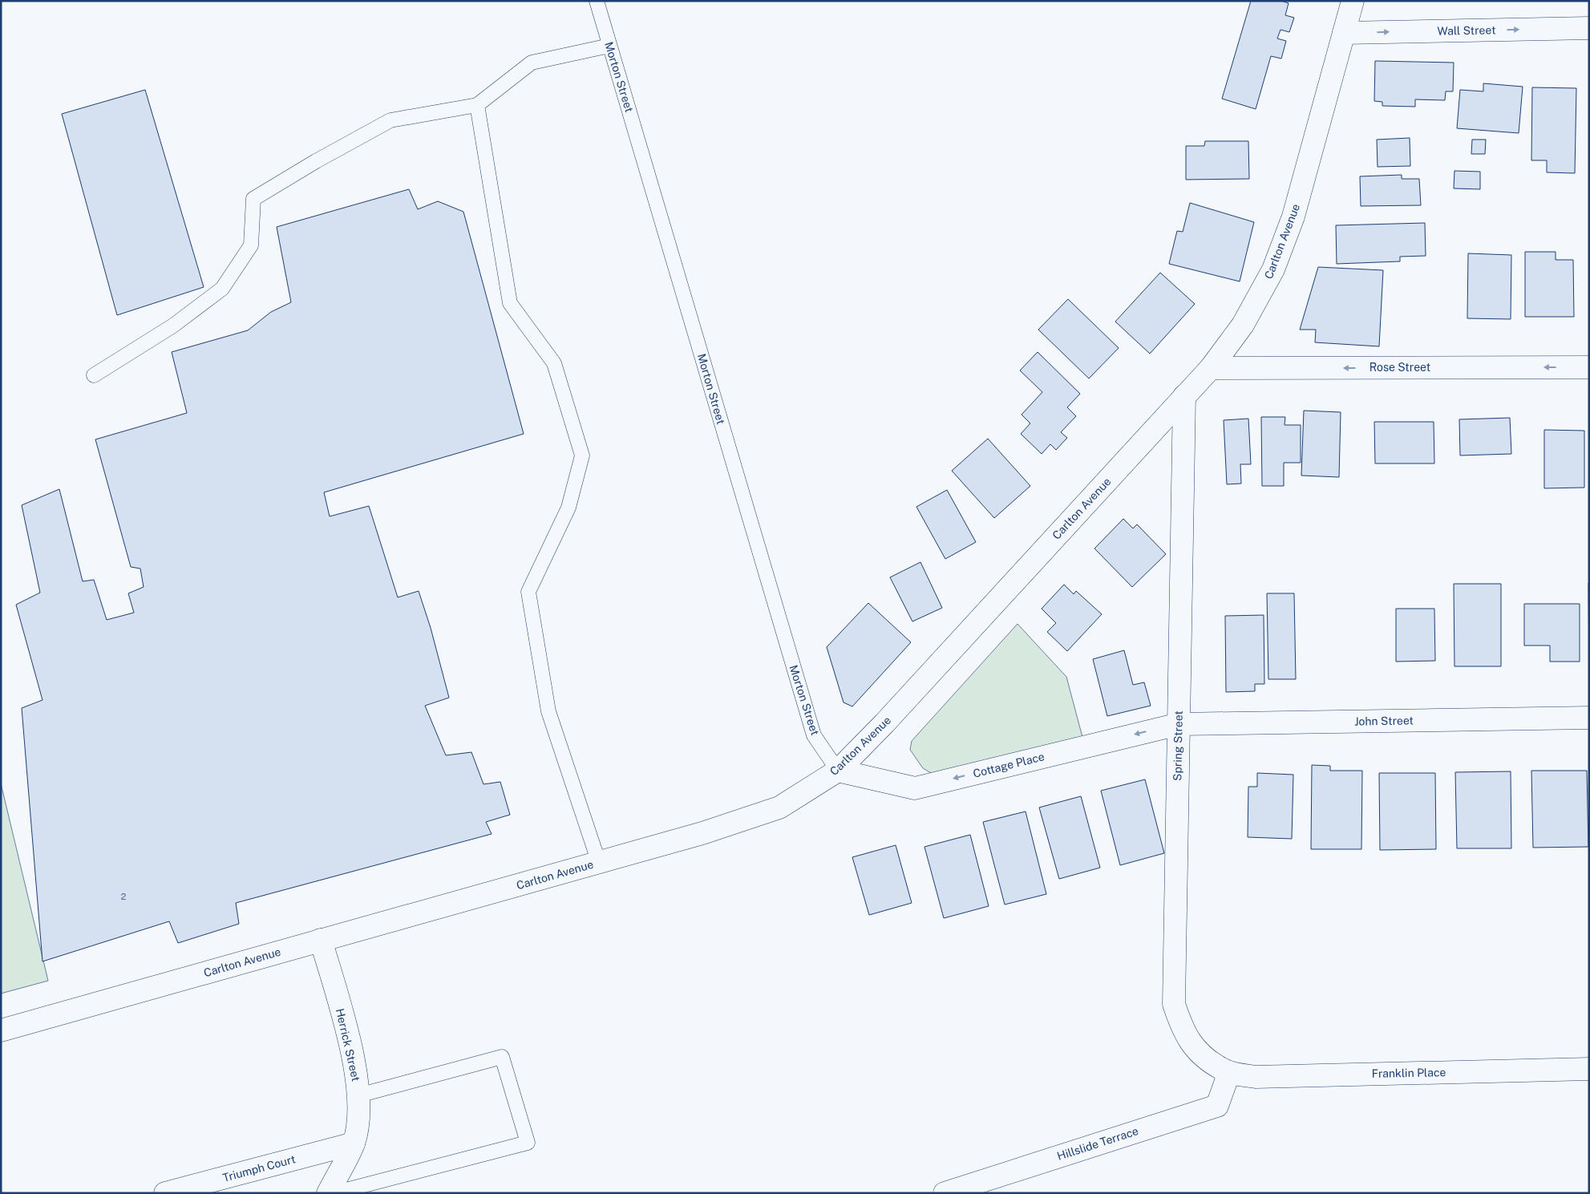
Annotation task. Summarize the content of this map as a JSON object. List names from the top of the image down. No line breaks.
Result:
{"streets":{"street":["Wall Street","Carlton Avenue","Rose Street","John Street","Spring Street","Cottage Place","Herrick Street","Franklin Place","Hillslide Terrace","Triumph Court"],"lane":["Morton Street"]},"crossings":[["Wall Street","Carlton Avenue"],["Morton Street","Carlton Avenue"],["Morton Street","Cottage Place"],["Carlton Avenue","Rose Street"],["Carlton Avenue","Spring Street"],["Carlton Avenue","Cottage Place"],["Carlton Avenue","Herrick Street"],["John Street","Spring Street"],["John Street","Cottage Place"],["Spring Street","Cottage Place"],["Spring Street","Franklin Place"],["Spring Street","Hillslide Terrace"],["Herrick Street","Triumph Court"],["Franklin Place","Hillslide Terrace"]],"one_way":["Wall Street","Rose Street","Cottage Place"],"house_numbers":["2"]}
